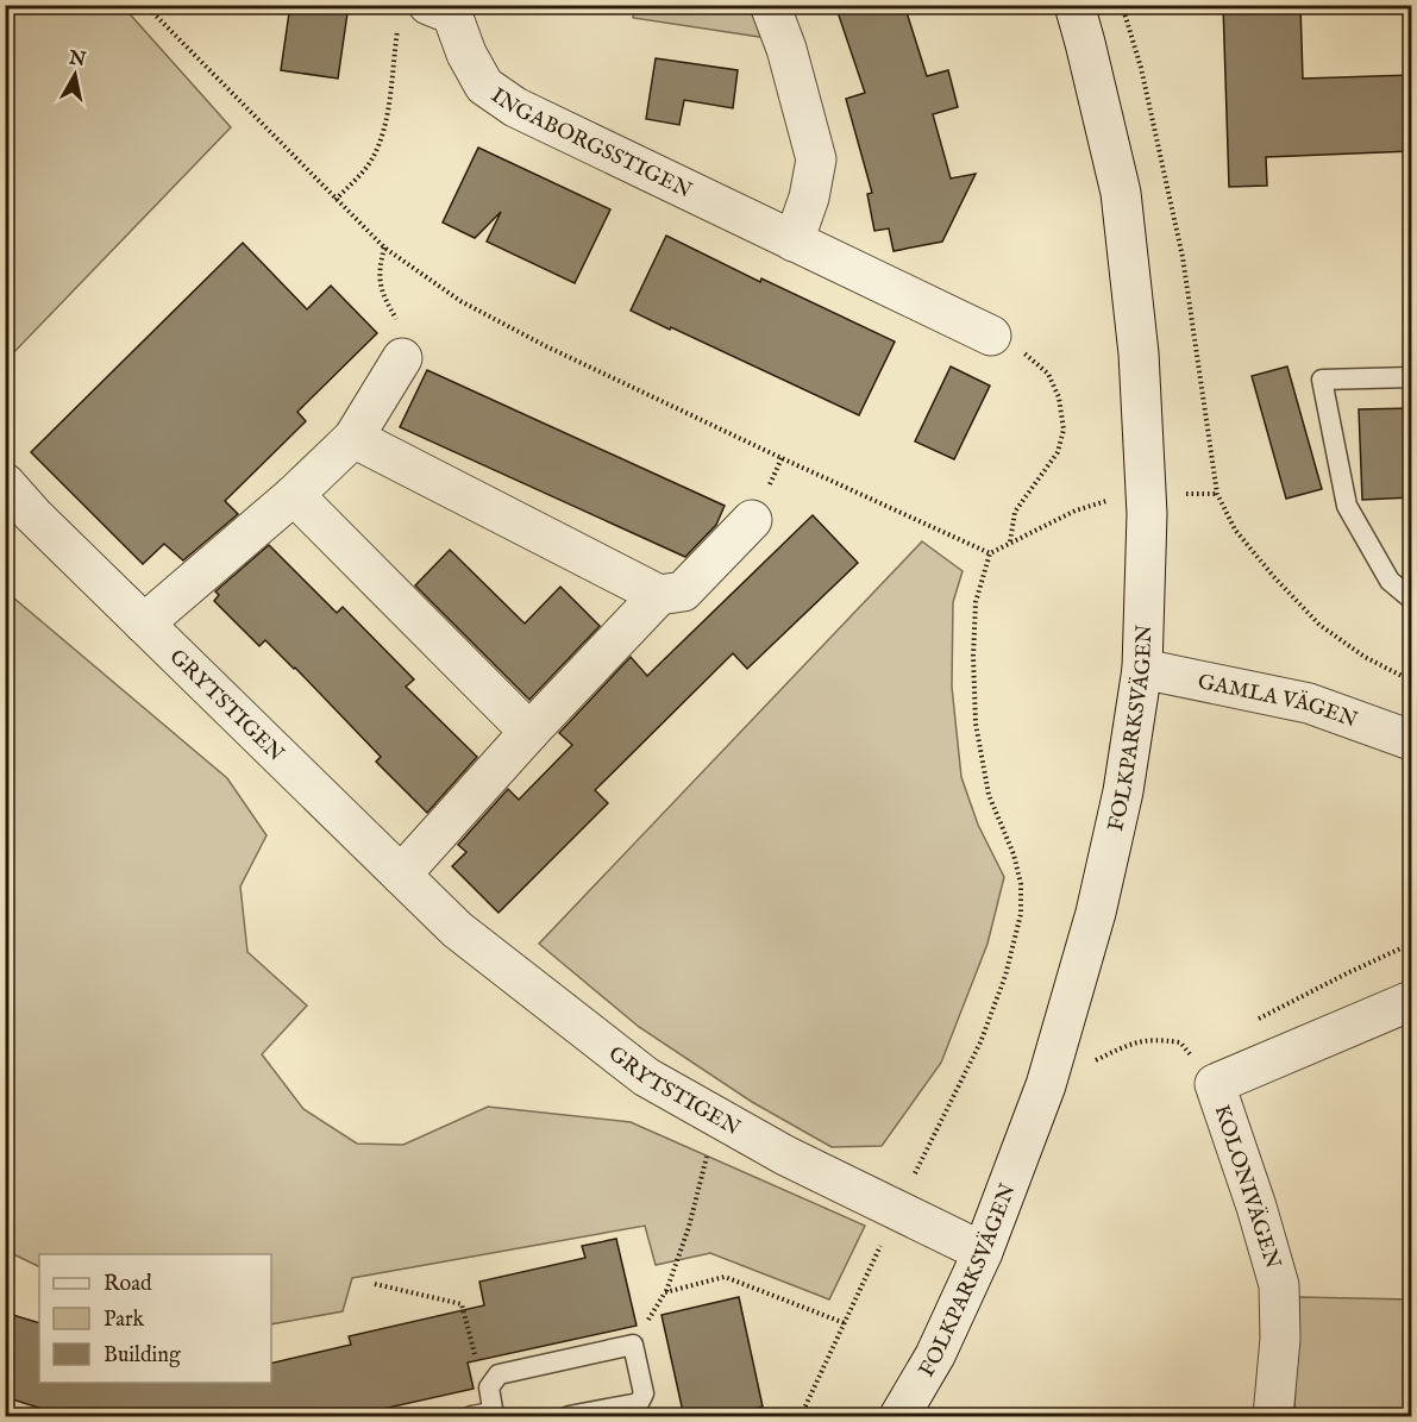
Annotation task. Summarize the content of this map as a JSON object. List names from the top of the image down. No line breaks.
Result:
{"streets":{"street":["INGABORGSSTIGEN","GAMLA VÄGEN","GRYTSTIGEN","FOLKPARKSVÄGEN","KOLONIVÄGEN"]},"crossings":[["GAMLA VÄGEN","FOLKPARKSVÄGEN"],["GRYTSTIGEN","FOLKPARKSVÄGEN"]],"legend":["Road","Park","Building"],"north":"top"}
